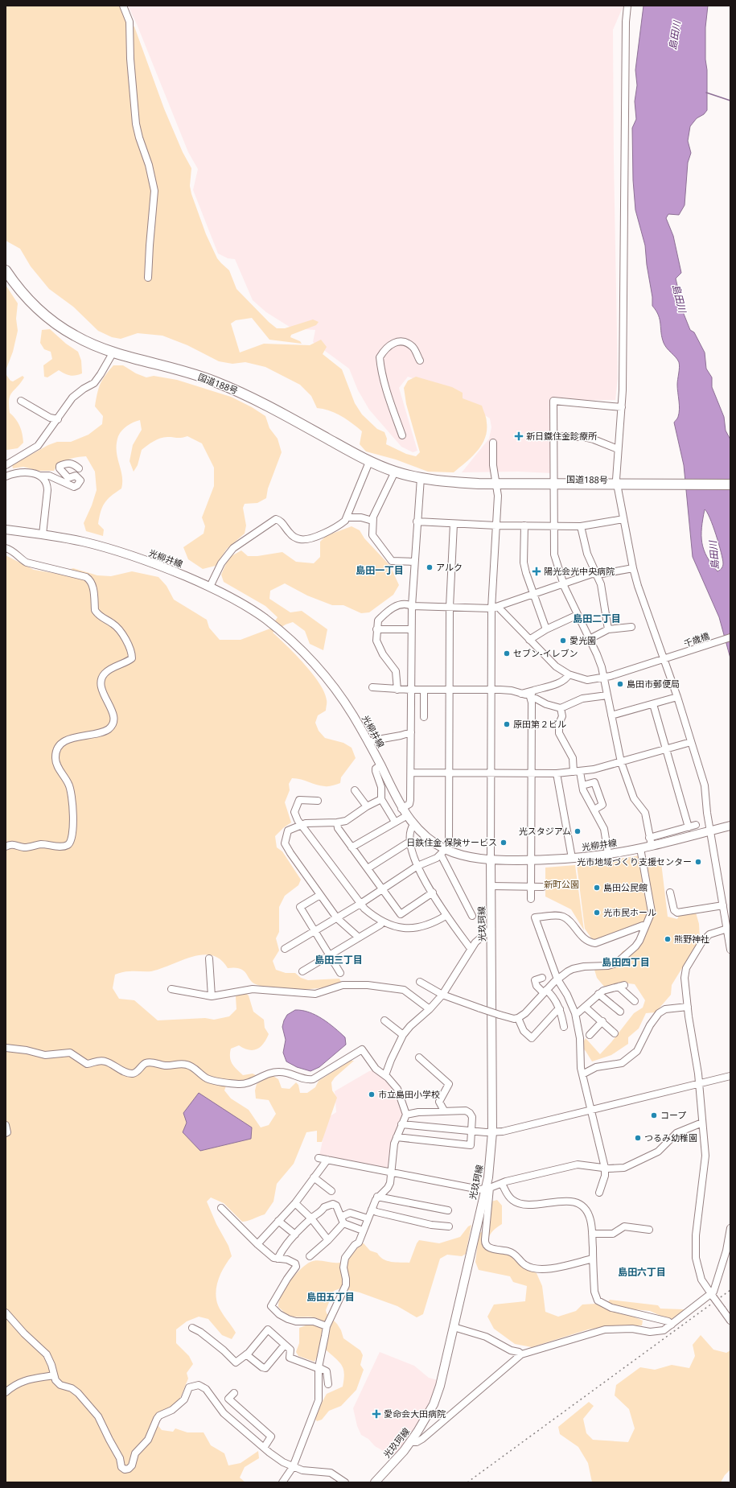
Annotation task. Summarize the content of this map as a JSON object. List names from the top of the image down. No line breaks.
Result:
{"streets":{"highway":["国道188号"],"main road":["光柳井線","光玖珂線"],"street":["千歳橋"]},"crossings":[["光柳井線","光玖珂線"]],"districts":["島田一丁目","島田二丁目","島田三丁目","島田四丁目","島田六丁目","島田五丁目"],"water":["島田川"],"parks":["新町公園"],"places":{"health":["新日鐵住金診療所","陽光会光中央病院","愛命会大田病院"],"other":["アルク","愛光園","セブン-イレブン","島田市郵便局","原田第２ビル","光スタジアム","日鉄住金 保険サービス","光市地域づくり支援センター","島田公民館","光市民ホール","熊野神社","市立島田小学校","コープ","つるみ幼稚園"]}}
